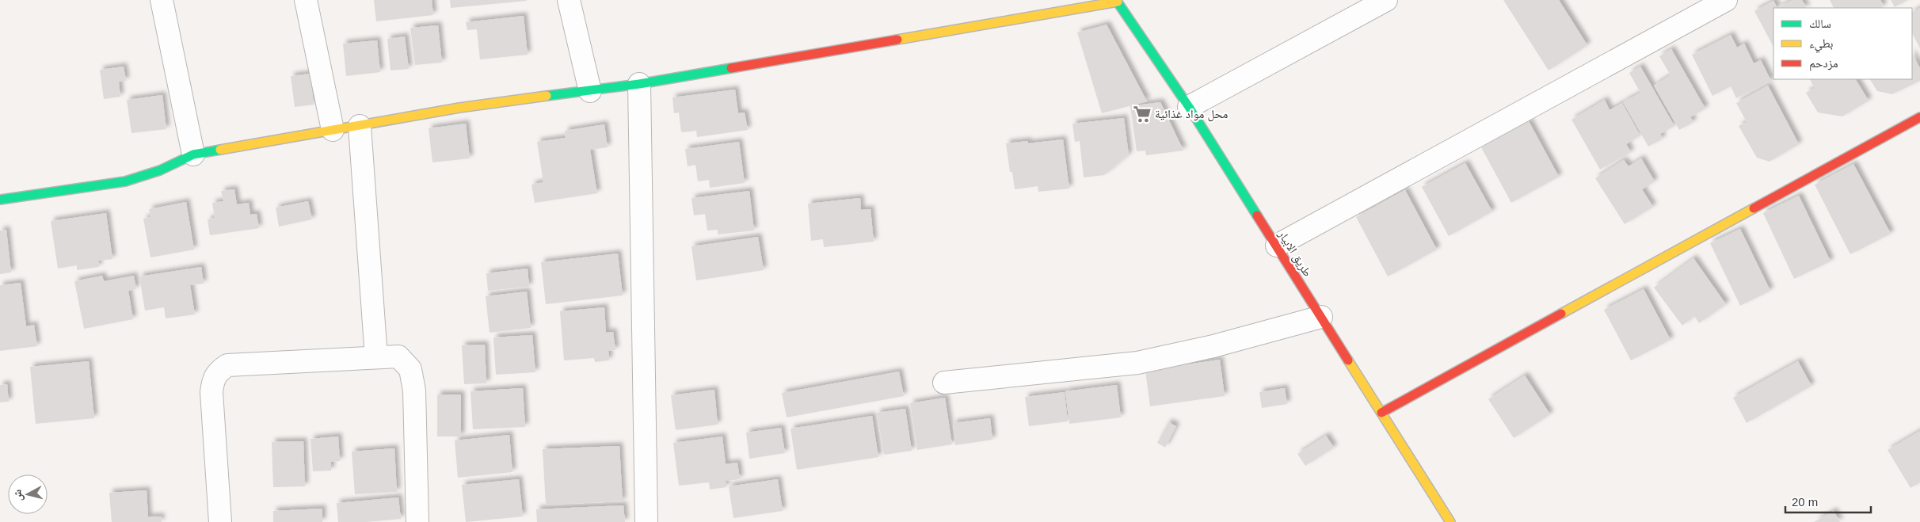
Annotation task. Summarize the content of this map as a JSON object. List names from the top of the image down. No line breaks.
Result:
{"streets":{"street":["طريق الابيار"]},"places":{"supermarket":["محل مواد غذائية"]},"legend":["سالك","بطيء","مزدحم"],"scale_bar":"20 m","north":"left"}
